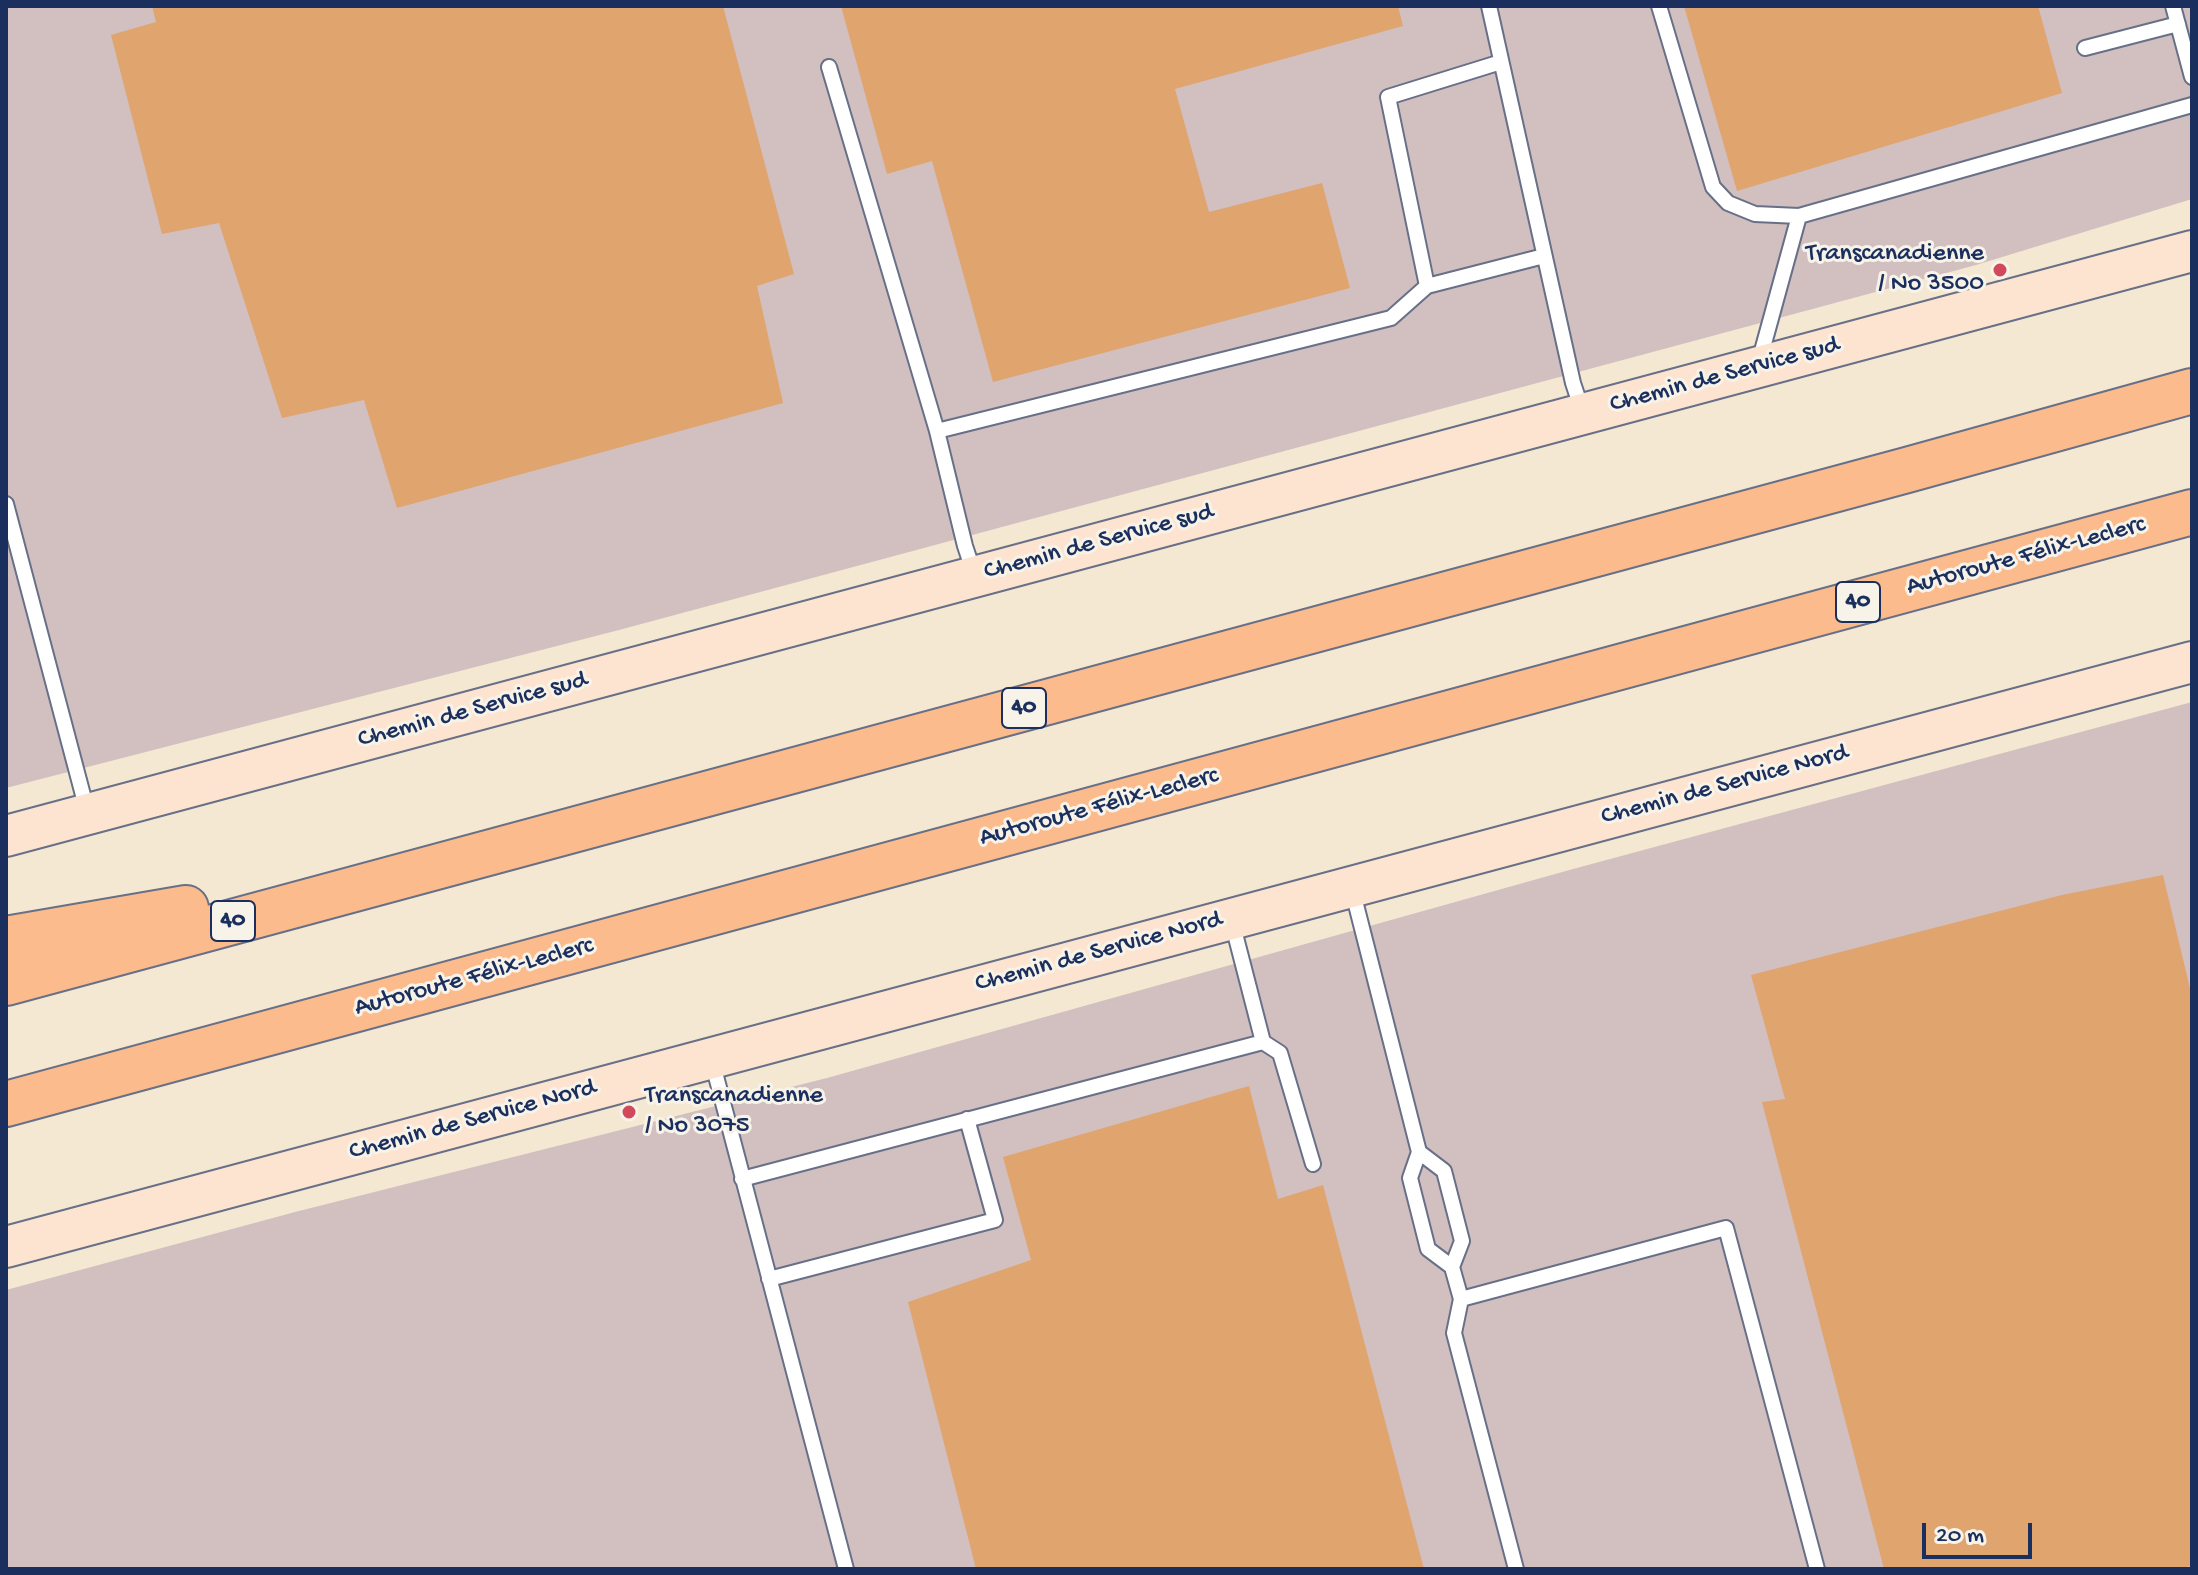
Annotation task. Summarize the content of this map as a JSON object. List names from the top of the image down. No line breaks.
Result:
{"streets":{"highway":["Autoroute Félix-Leclerc","40"],"main road":["Chemin de Service sud","Chemin de Service Nord"]},"places":["Transcanadienne / No 3500","Transcanadienne / No 3075"],"scale_bar":"20 m"}
